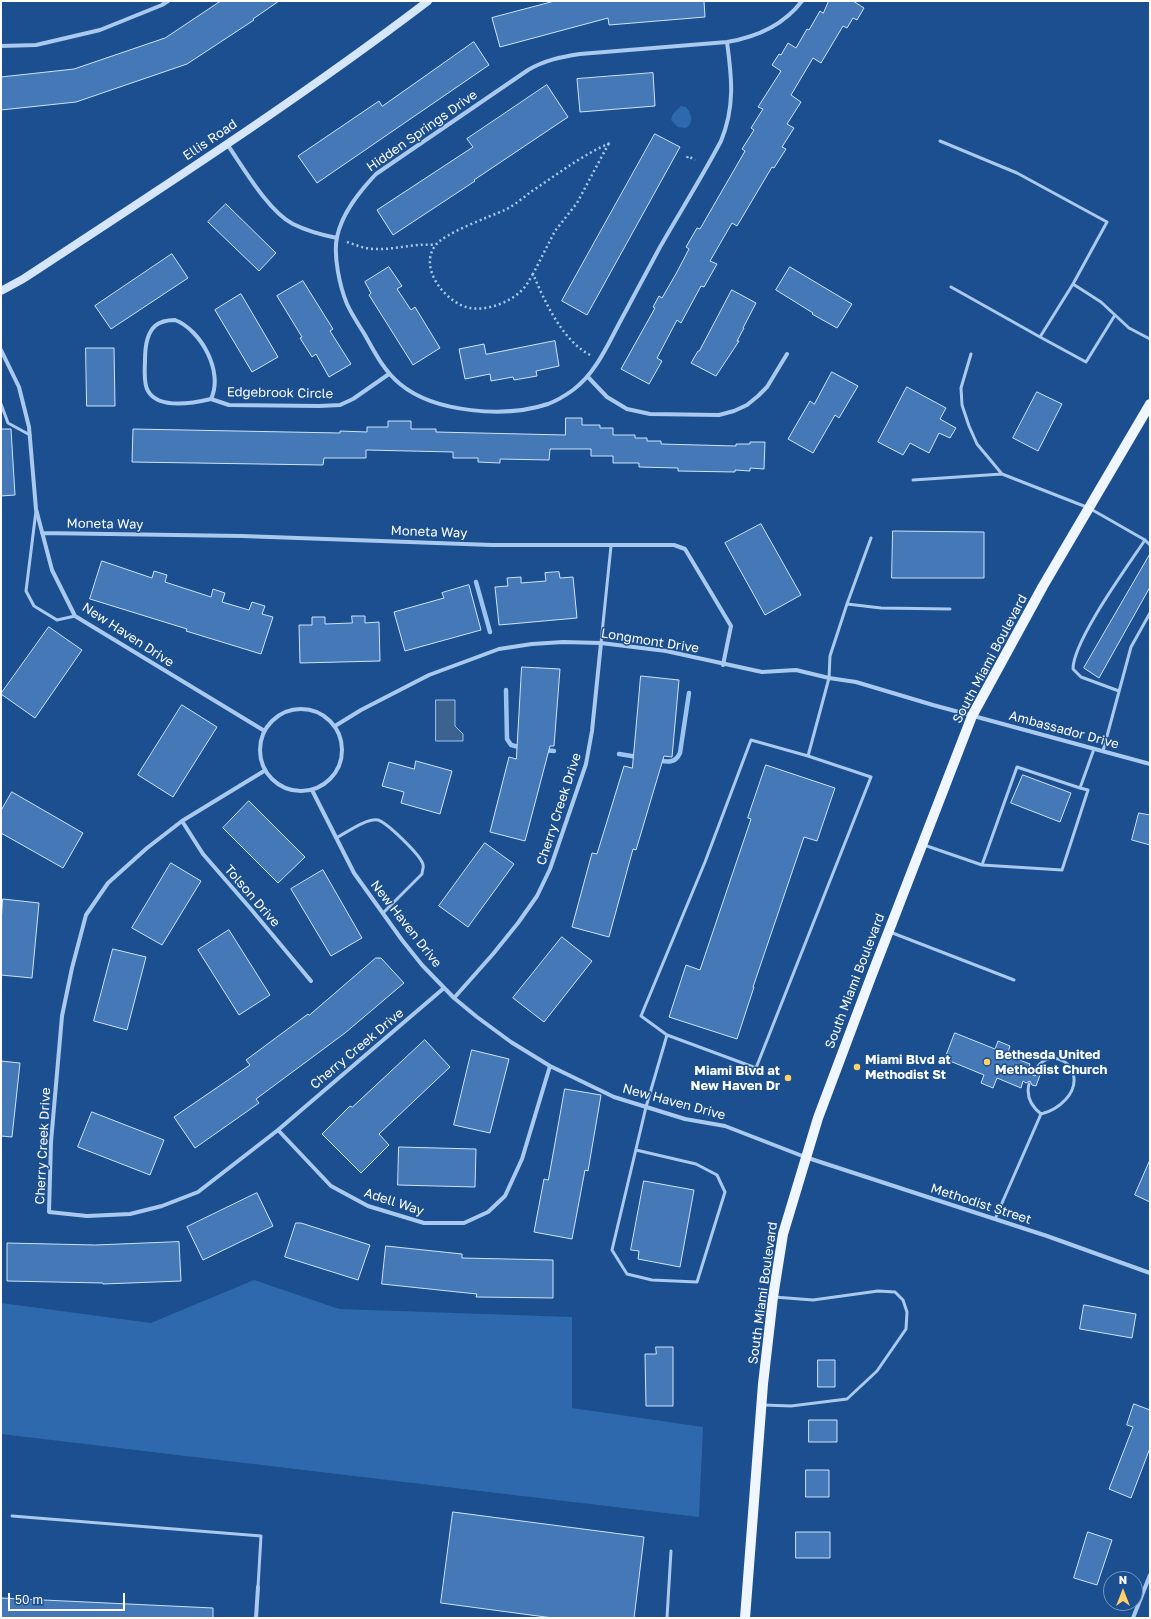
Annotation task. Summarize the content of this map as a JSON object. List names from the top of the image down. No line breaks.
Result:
{"streets":{"main road":["Ellis Road","South Miami Boulevard"],"street":["Hidden Springs Drive","Edgebrook Circle","Moneta Way","New Haven Drive","Longmont Drive","Ambassador Drive","Cherry Creek Drive","Tolson Drive","Adell Way","Methodist Street"]},"crossings":[["Hidden Springs Drive","Edgebrook Circle"],["Moneta Way","New Haven Drive"],["Moneta Way","Longmont Drive"],["New Haven Drive","Longmont Drive"],["New Haven Drive","South Miami Boulevard"],["New Haven Drive","Cherry Creek Drive"],["New Haven Drive","Adell Way"],["New Haven Drive","Methodist Street"],["Longmont Drive","South Miami Boulevard"],["Longmont Drive","Ambassador Drive"],["Longmont Drive","Cherry Creek Drive"],["South Miami Boulevard","Ambassador Drive"],["South Miami Boulevard","Methodist Street"],["Cherry Creek Drive","Tolson Drive"],["Cherry Creek Drive","Adell Way"]],"places":["Bethesda United Methodist Church","Miami Blvd at Methodist St","Miami Blvd at New Haven Dr"],"scale_bar":"50 m","north":"top"}
